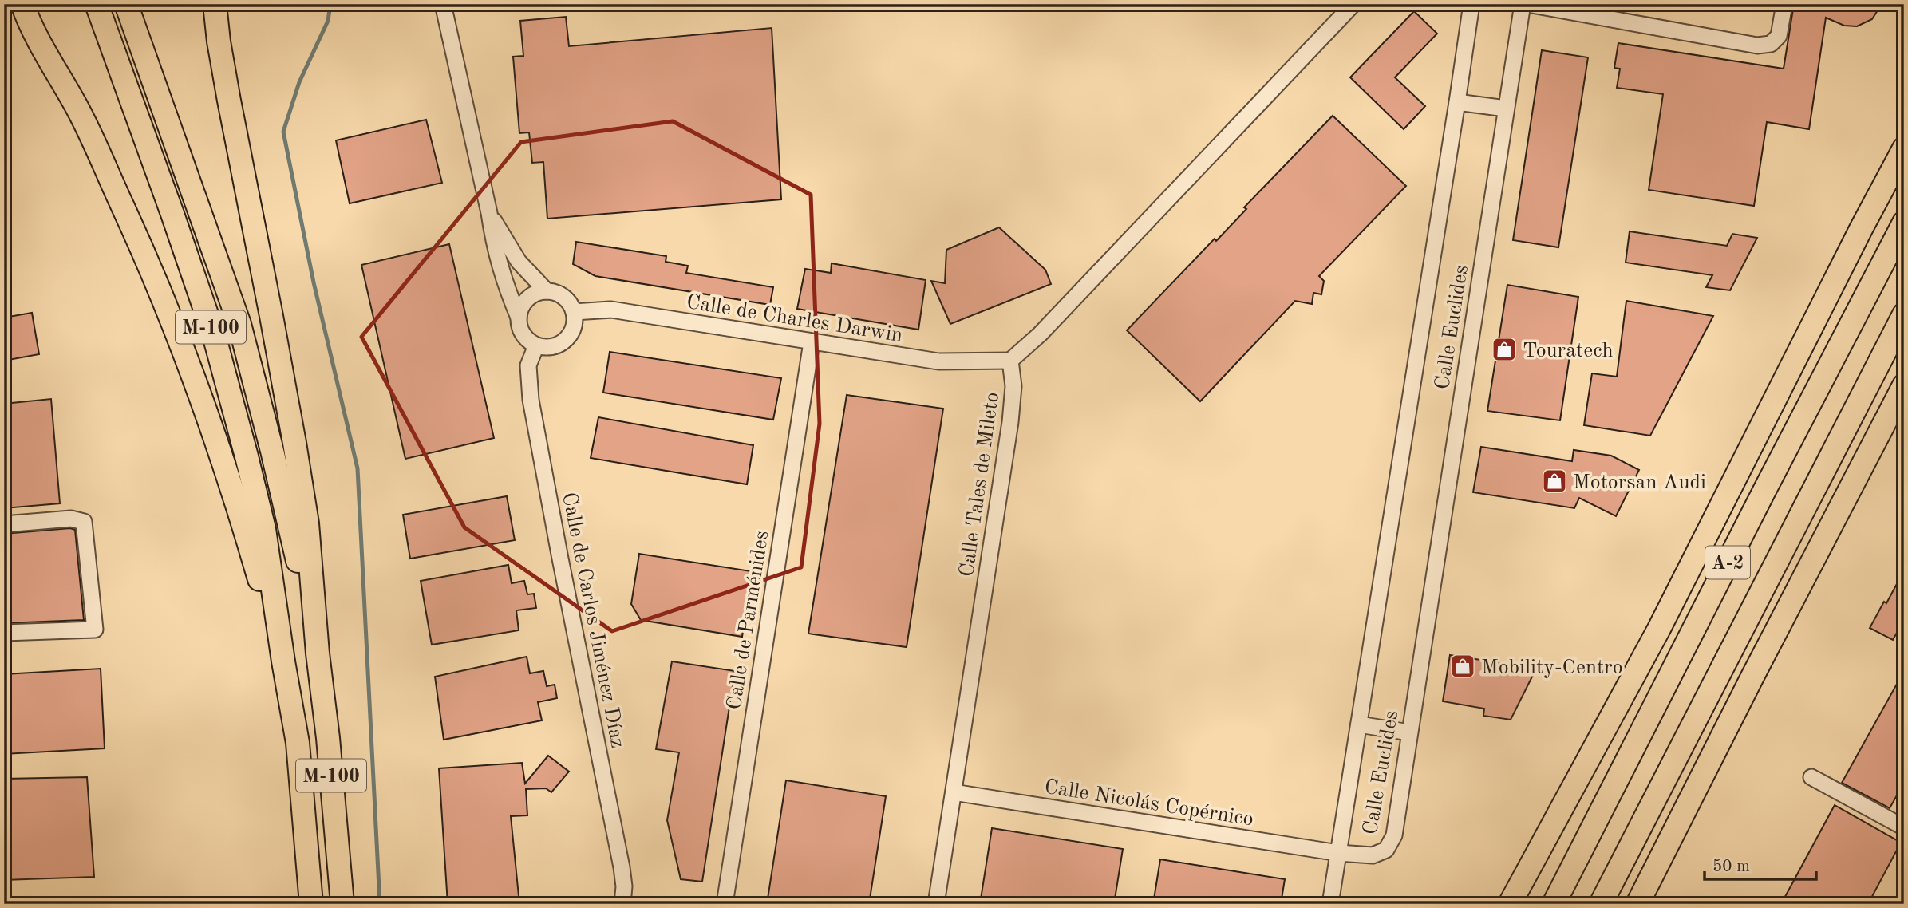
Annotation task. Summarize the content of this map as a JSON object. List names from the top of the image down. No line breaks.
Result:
{"streets":{"highway":["M-100","A-2"],"street":["Calle de Charles Darwin","Calle Euclides","Calle Tales de Mileto","Calle de Carlos Jiménez Díaz","Calle de Parménides","Calle Nicolás Copérnico"]},"crossings":[["Calle de Charles Darwin","Calle Tales de Mileto"],["Calle de Charles Darwin","Calle de Carlos Jiménez Díaz"],["Calle de Charles Darwin","Calle de Parménides"],["Calle Euclides","Calle Nicolás Copérnico"],["Calle Tales de Mileto","Calle Nicolás Copérnico"]],"places":{"shop":["Touratech","Motorsan Audi","Mobility-Centro"]},"scale_bar":"50 m"}
